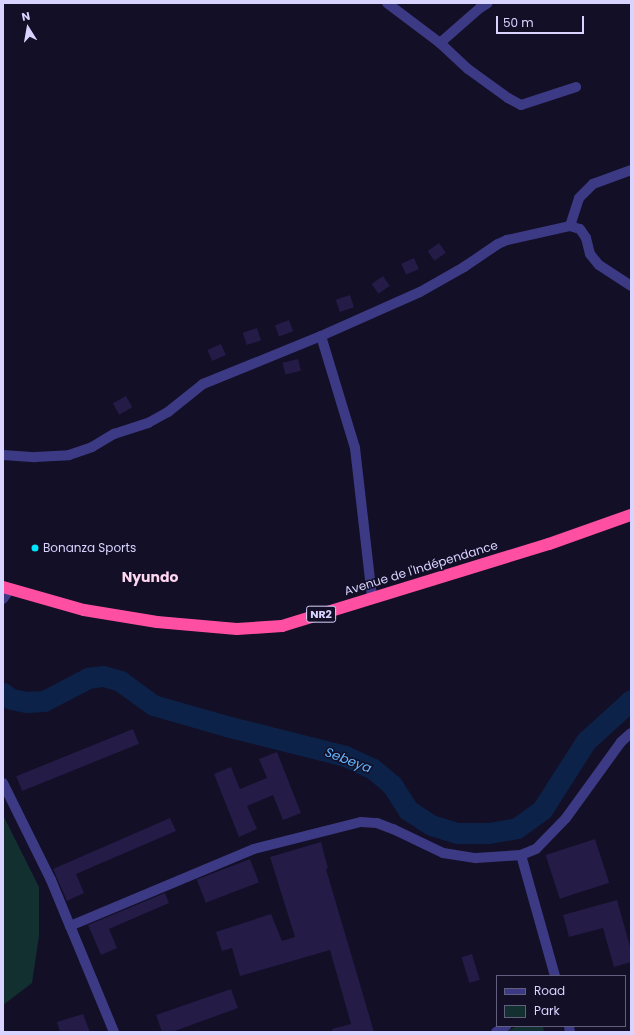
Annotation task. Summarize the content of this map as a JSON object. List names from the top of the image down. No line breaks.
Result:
{"streets":{"highway":["Avenue de l'Indépendance","NR2"]},"districts":["Nyundo"],"water":["Sebeya"],"places":["Bonanza Sports"],"legend":["Road","Park"],"scale_bar":"50 m","north":"top"}
